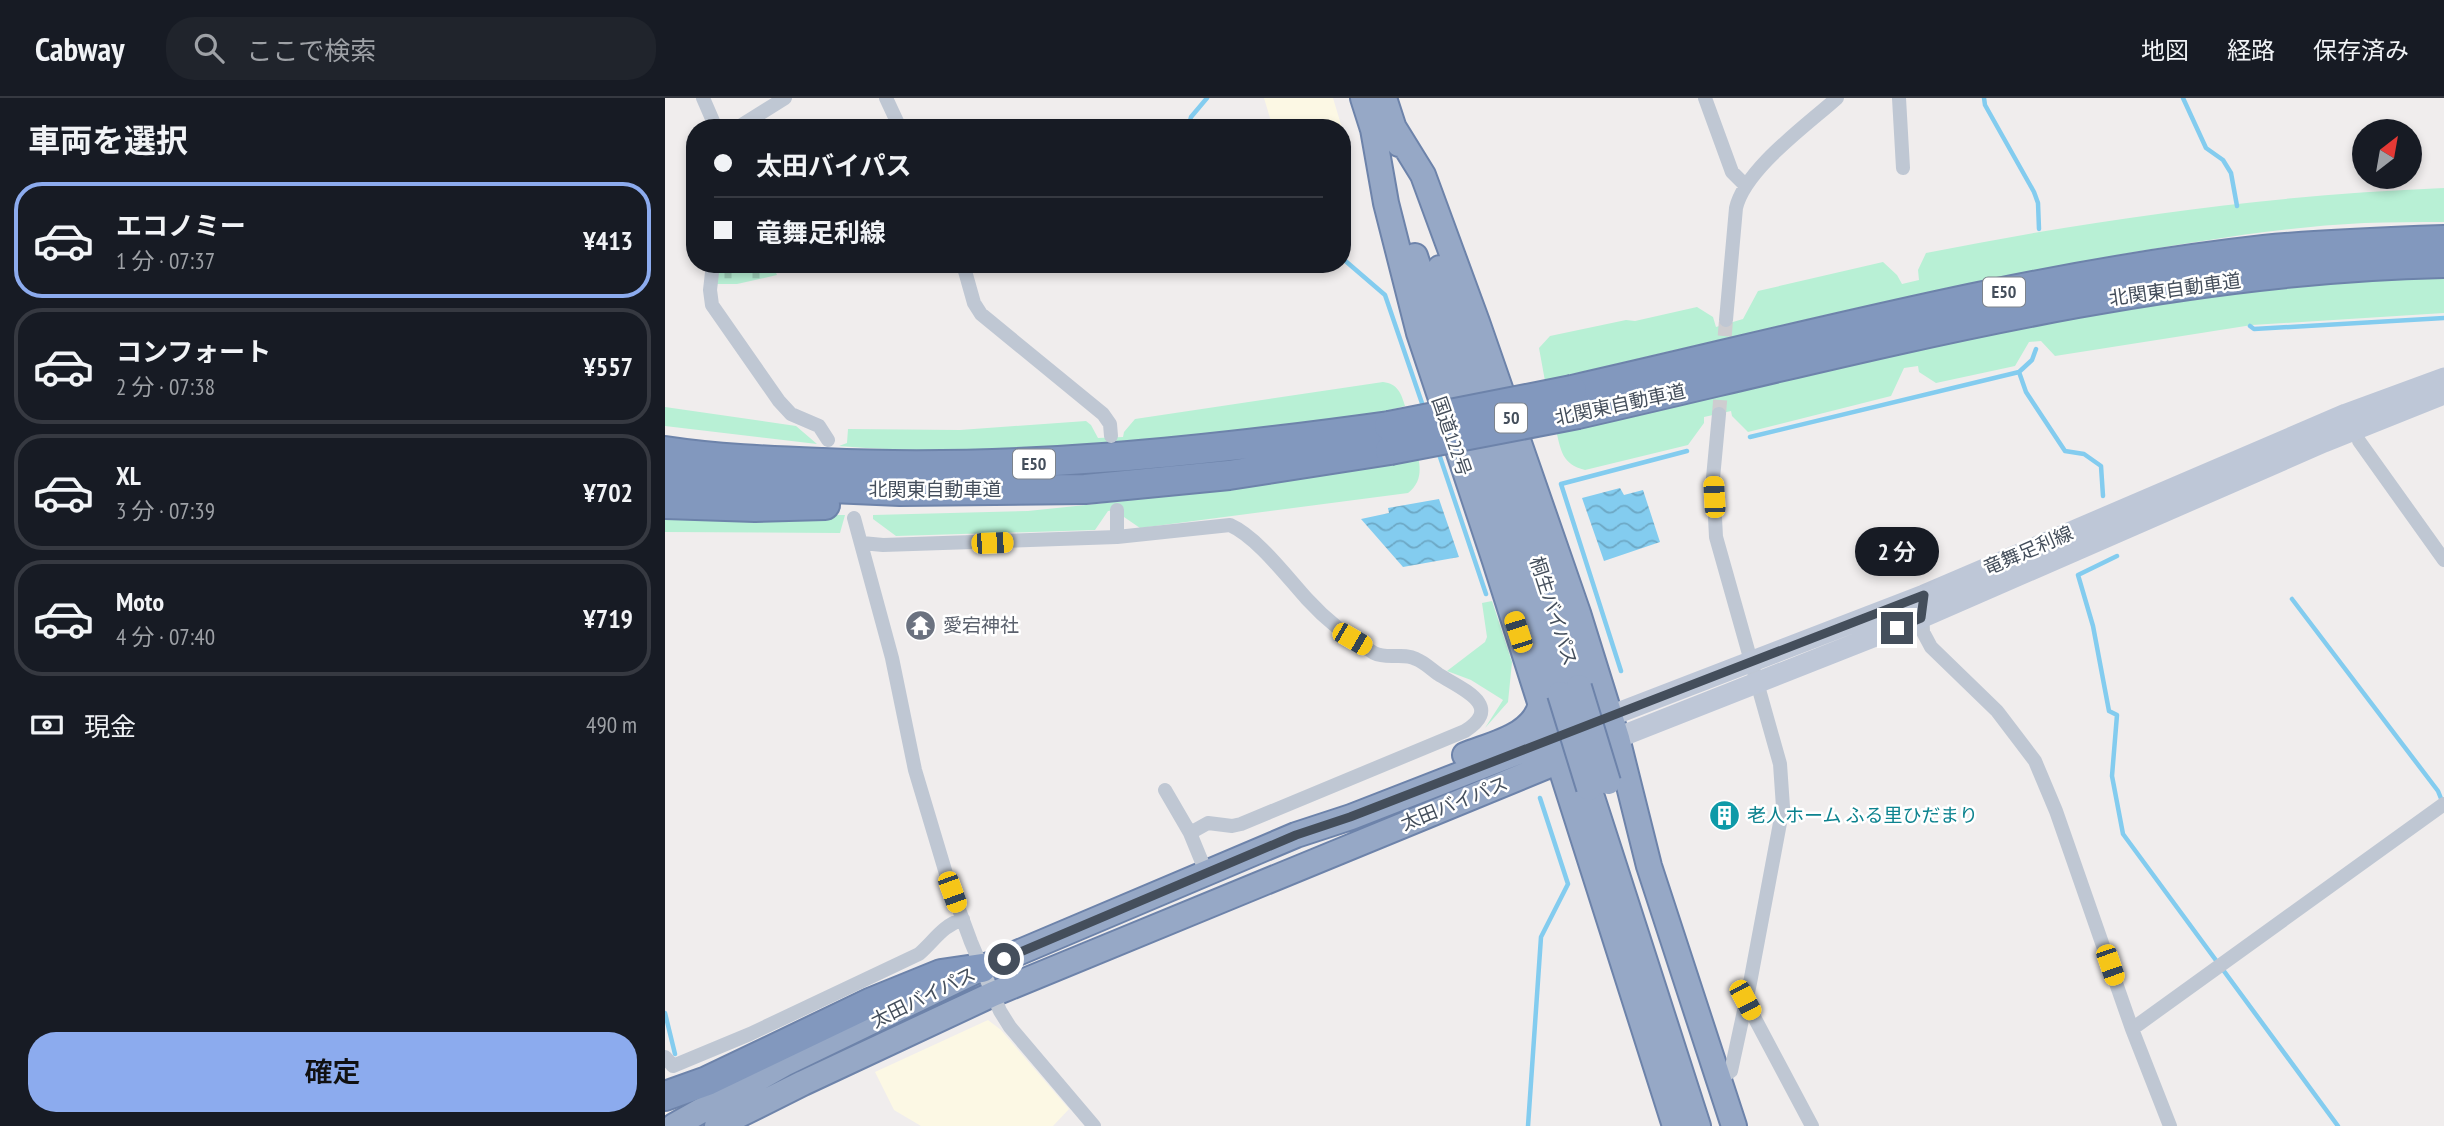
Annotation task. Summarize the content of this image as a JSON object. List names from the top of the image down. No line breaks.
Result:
{"streets":{"highway":["北関東自動車道","E50","50","国道122号","桐生バイパス","太田バイパス"],"main road":["竜舞足利線"]},"crossings":[["50","国道122号"],["50","竜舞足利線"],["50","桐生バイパス"],["50","太田バイパス"],["国道122号","桐生バイパス"],["国道122号","太田バイパス"],["竜舞足利線","太田バイパス"]],"places":{"temple":["愛宕神社"],"building":["老人ホーム ふる里ひだまり"]},"north":"top right","page":{"header":"Cabway","search":"ここで検索","nav":["地図","経路","保存済み"],"heading":"車両を選択","banner":["太田バイパス","竜舞足利線"],"list":[{"name":"エコノミー","note":"1 分 · 07:37","value":"¥413"},{"name":"コンフォート","note":"2 分 · 07:38","value":"¥557"},{"name":"XL","note":"3 分 · 07:39","value":"¥702"},{"name":"Moto","note":"4 分 · 07:40","value":"¥719"}],"bubble":"2 分","pay":["現金","490 m"],"buttons":"確定"}}
